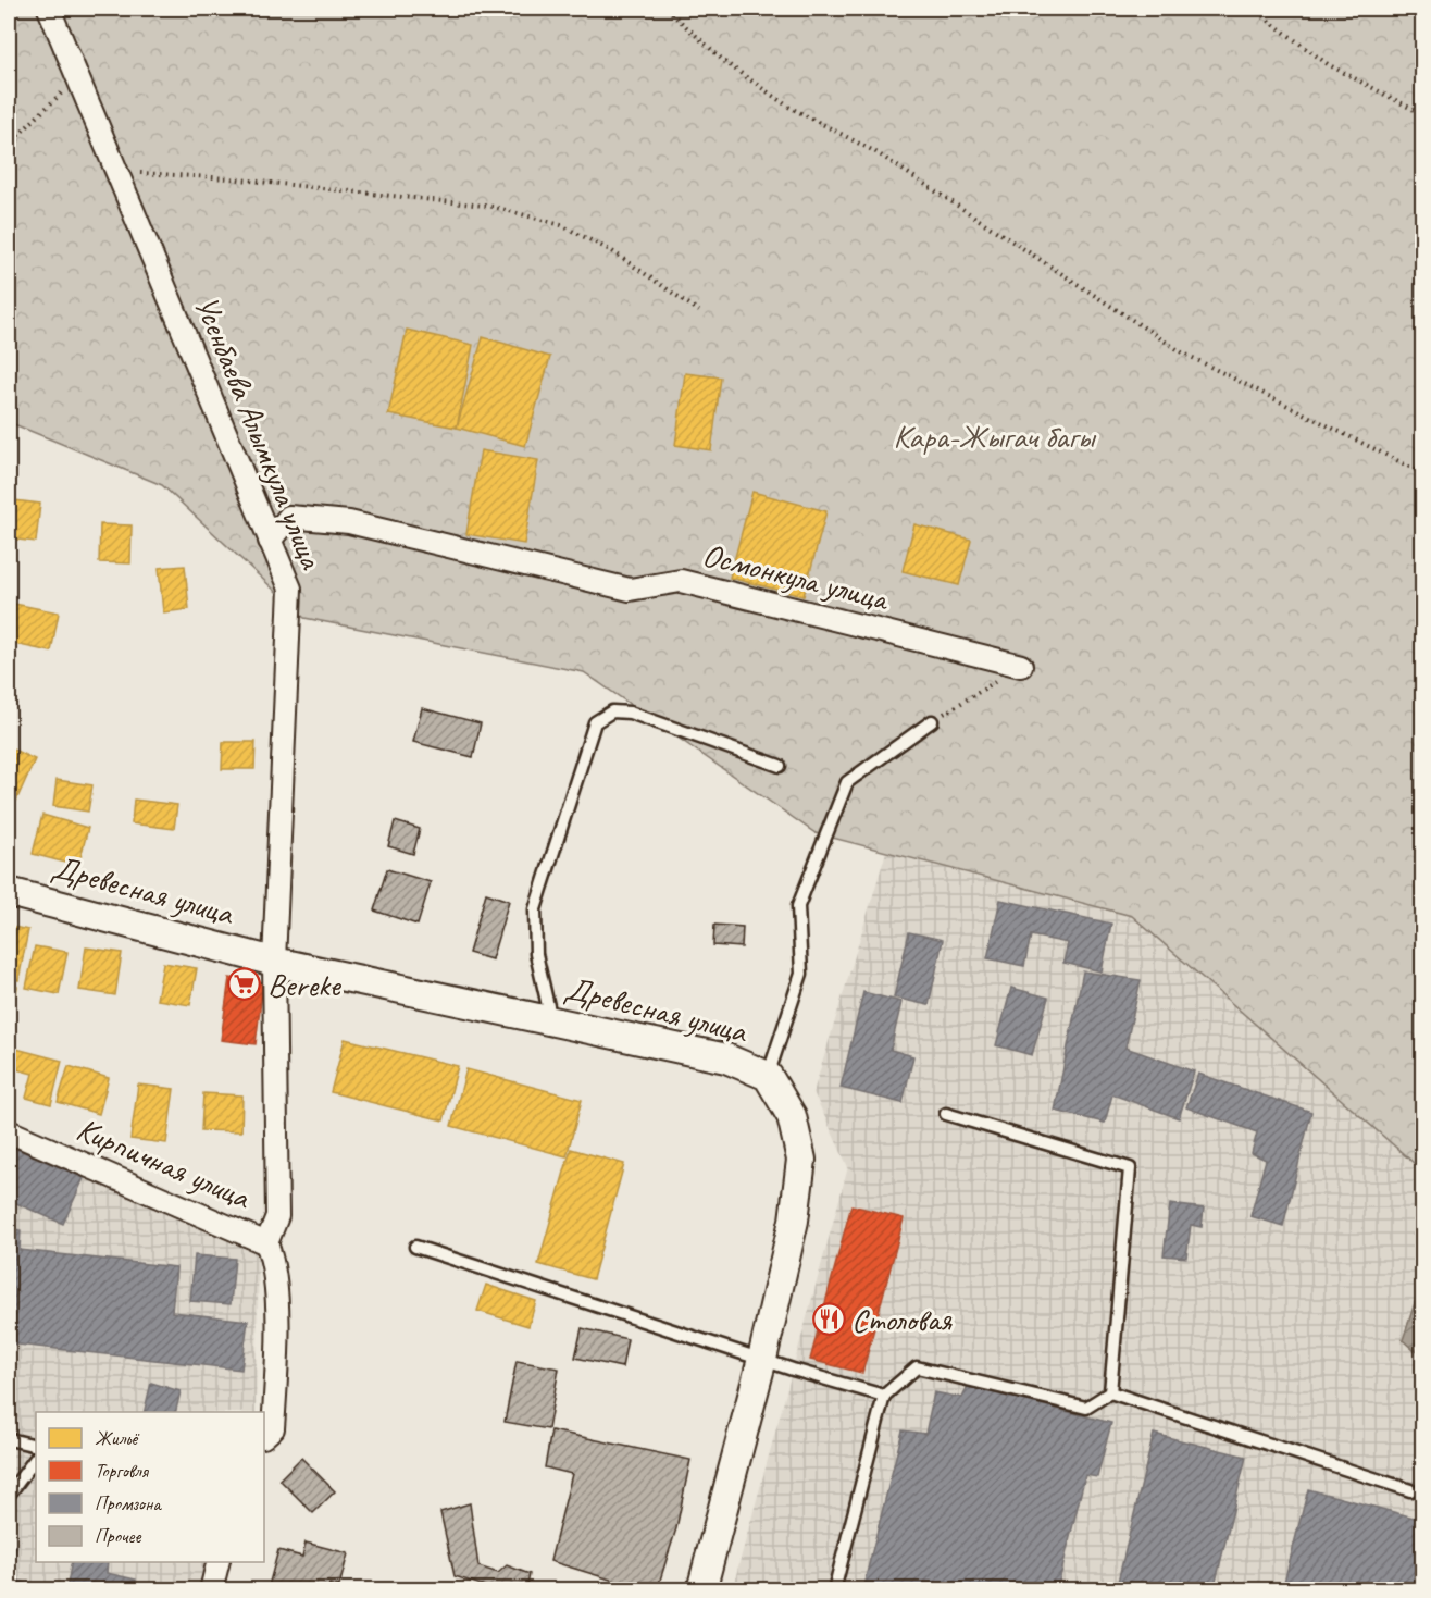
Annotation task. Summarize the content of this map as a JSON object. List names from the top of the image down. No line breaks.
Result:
{"streets":{"street":["Усенбаева Алымкула улица","Осмонкула улица","Древесная улица","Кирпичная улица"]},"crossings":[["Усенбаева Алымкула улица","Осмонкула улица"],["Усенбаева Алымкула улица","Древесная улица"],["Усенбаева Алымкула улица","Кирпичная улица"]],"parks":["Кара-Жыгач багы"],"places":{"supermarket":["Bereke"],"restaurant":["Столовая"]},"legend":["Жильё","Торговля","Промзона","Прочее"]}
